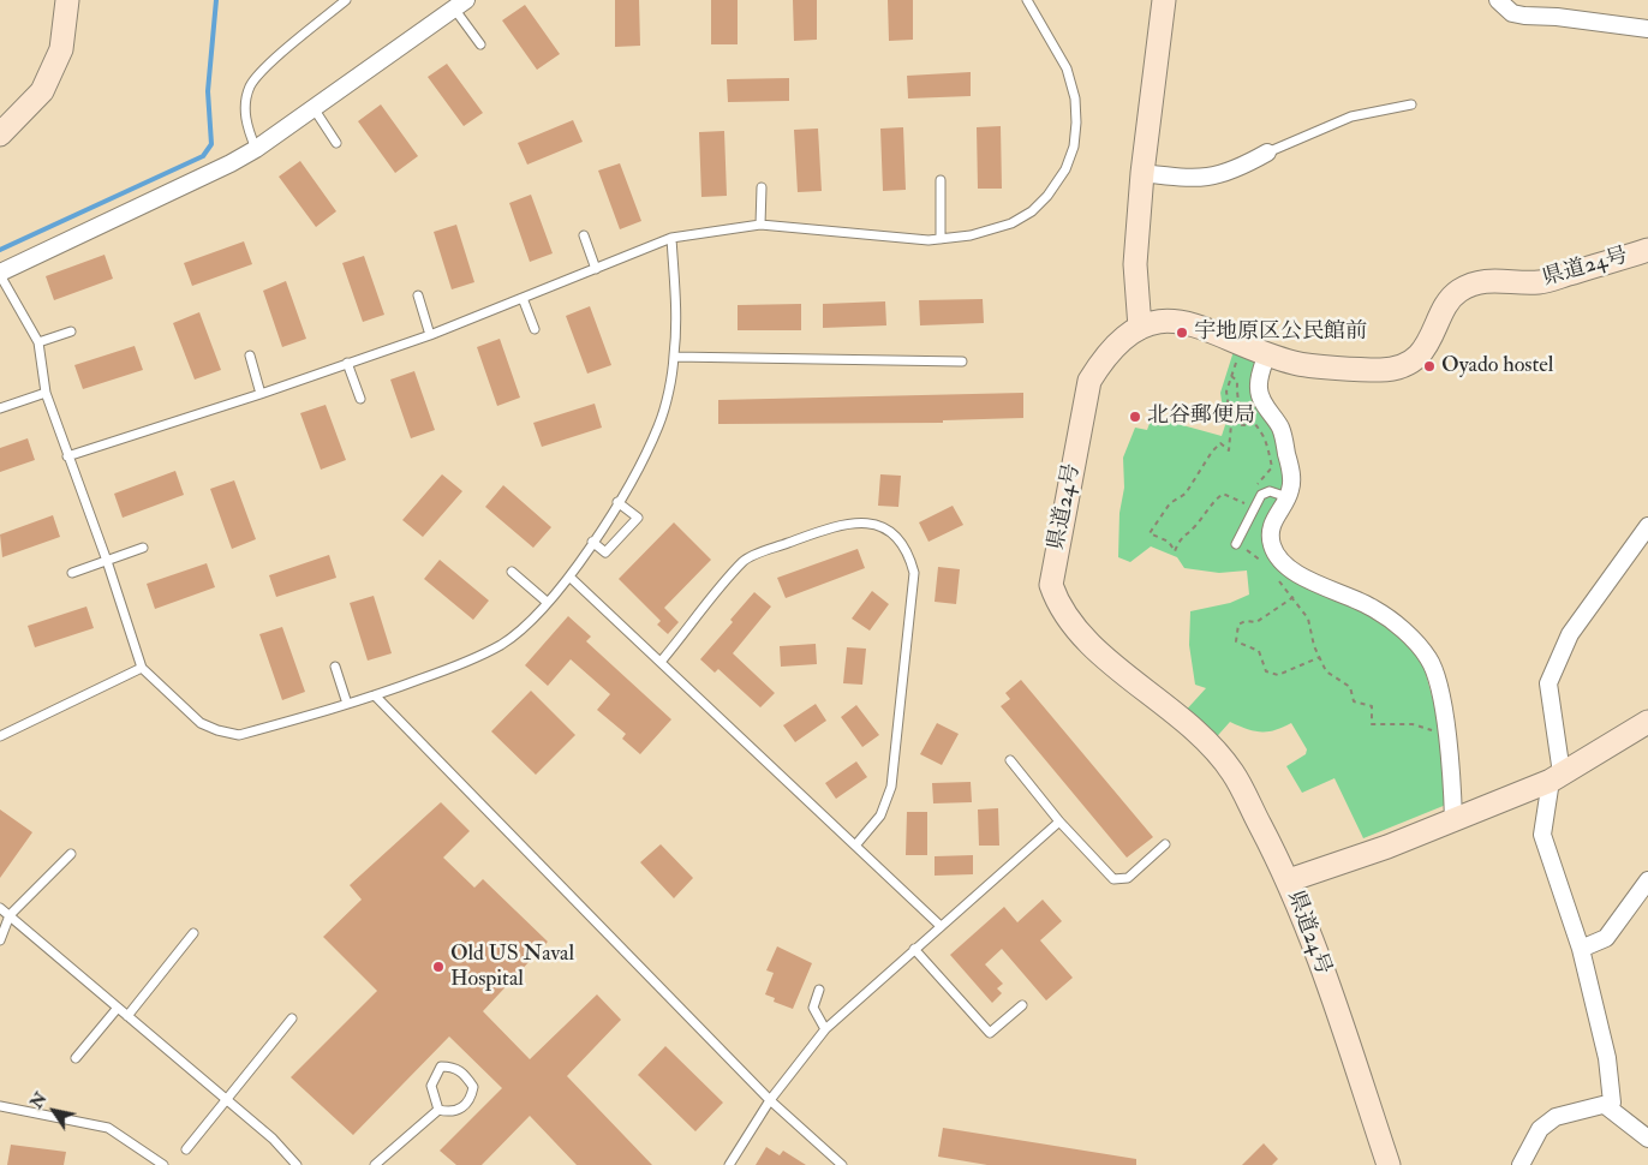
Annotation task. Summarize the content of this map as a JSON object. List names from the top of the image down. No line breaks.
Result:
{"streets":{"main road":["県道24号"]},"places":["宇地原区公民館前","Oyado hostel","北谷郵便局","Old US Naval Hospital"],"north":"top left"}
